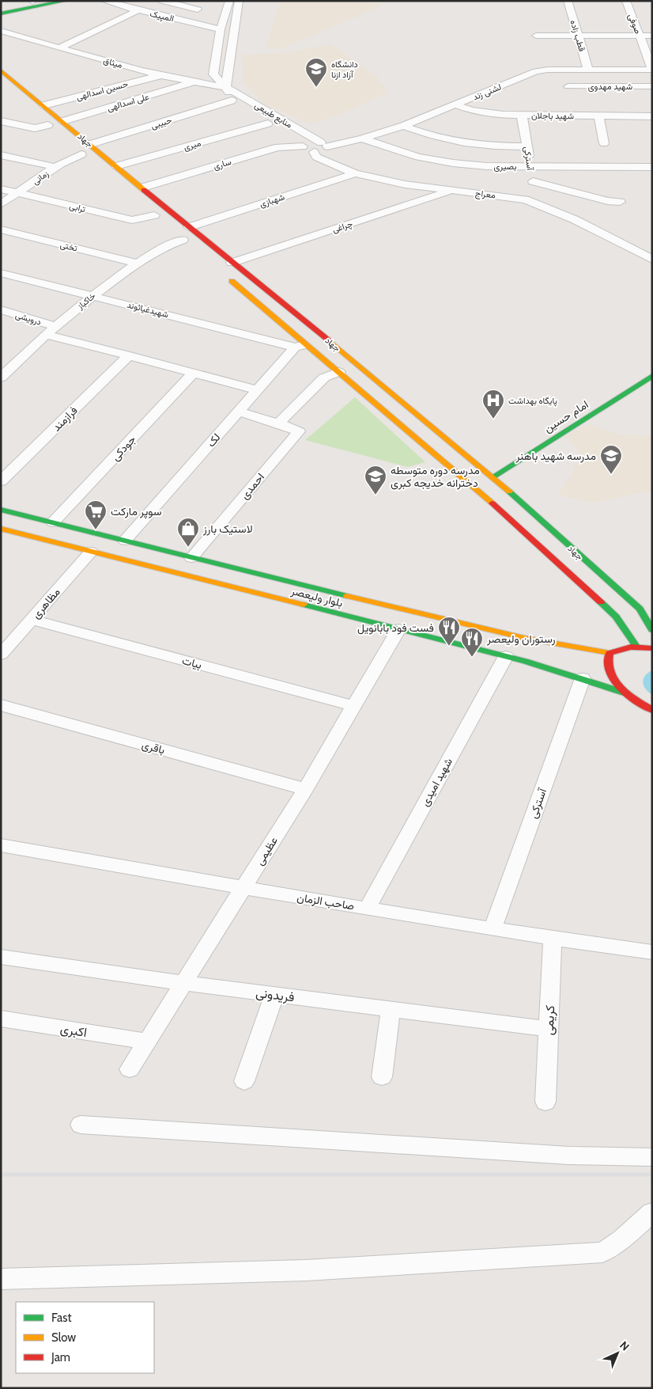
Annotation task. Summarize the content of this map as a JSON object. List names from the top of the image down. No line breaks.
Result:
{"streets":{"main road":["جهاد","امام حسین","بلوار ولیعصر"],"street":["المپیک","صوفی","قطب زاده","میثاق","شهید مهدوی","حسین اسدالهی","لشنی زند","علی اسدالهی","منابع طبیعی","شهید باجلان","حبیبی","میری","آسترکی","ساری","بصیری","زمانی","معراج","شهبازی","ترابی","چراغی","تختی","خاکباز","شهید‌غیاثوند","درویشی","فرازمند","لک","جودکی","احمدی","مظاهری","بیات","باقری","شهید امیدی","عظیمی","صاحب الزمان","فریدونی","کریمی","اکبری"]},"crossings":[["المپیک","منابع طبیعی"],["صوفی","لشنی زند"],["قطب زاده","لشنی زند"],["میثاق","حسین اسدالهی"],["میثاق","علی اسدالهی"],["میثاق","منابع طبیعی"],["حسین اسدالهی","جهاد"],["لشنی زند","منابع طبیعی"],["لشنی زند","شهید باجلان"],["لشنی زند","بصیری"],["لشنی زند","معراج"],["علی اسدالهی","جهاد"],["منابع طبیعی","حبیبی"],["منابع طبیعی","میری"],["منابع طبیعی","ساری"],["منابع طبیعی","معراج"],["شهید باجلان","آسترکی"],["حبیبی","جهاد"],["جهاد","میری"],["جهاد","ساری"],["جهاد","زمانی"],["جهاد","شهبازی"],["جهاد","چراغی"],["جهاد","شهید‌غیاثوند"],["جهاد","امام حسین"],["جهاد","لک"],["آسترکی","بصیری"],["آسترکی","معراج"],["آسترکی","بلوار ولیعصر"],["آسترکی","صاحب الزمان"],["زمانی","ترابی"],["معراج","شهبازی"],["معراج","چراغی"],["تختی","خاکباز"],["خاکباز","شهید‌غیاثوند"],["خاکباز","درویشی"],["شهید‌غیاثوند","لک"],["لک","احمدی"],["لک","بلوار ولیعصر"],["جودکی","بلوار ولیعصر"],["احمدی","بلوار ولیعصر"],["بلوار ولیعصر","مظاهری"],["بلوار ولیعصر","شهید امیدی"],["بلوار ولیعصر","عظیمی"],["مظاهری","بیات"],["بیات","عظیمی"],["باقری","عظیمی"],["شهید امیدی","صاحب الزمان"],["عظیمی","صاحب الزمان"],["عظیمی","فریدونی"],["عظیمی","اکبری"],["صاحب الزمان","کریمی"],["فریدونی","کریمی"]],"places":{"school or university":["دانشگاه آزاد ازنا","مدرسه شهید باهنر","مدرسه دوره متوسطه دخترانه خدیجه کبری"],"hospital":["پایگاه بهداشت"],"supermarket":["سوپر مارکت"],"shop":["لاستیک بارز"],"restaurant":["فست فود بابانویل","رستوران ولیعصر"]},"legend":["Fast","Slow","Jam"],"north":"top right"}
